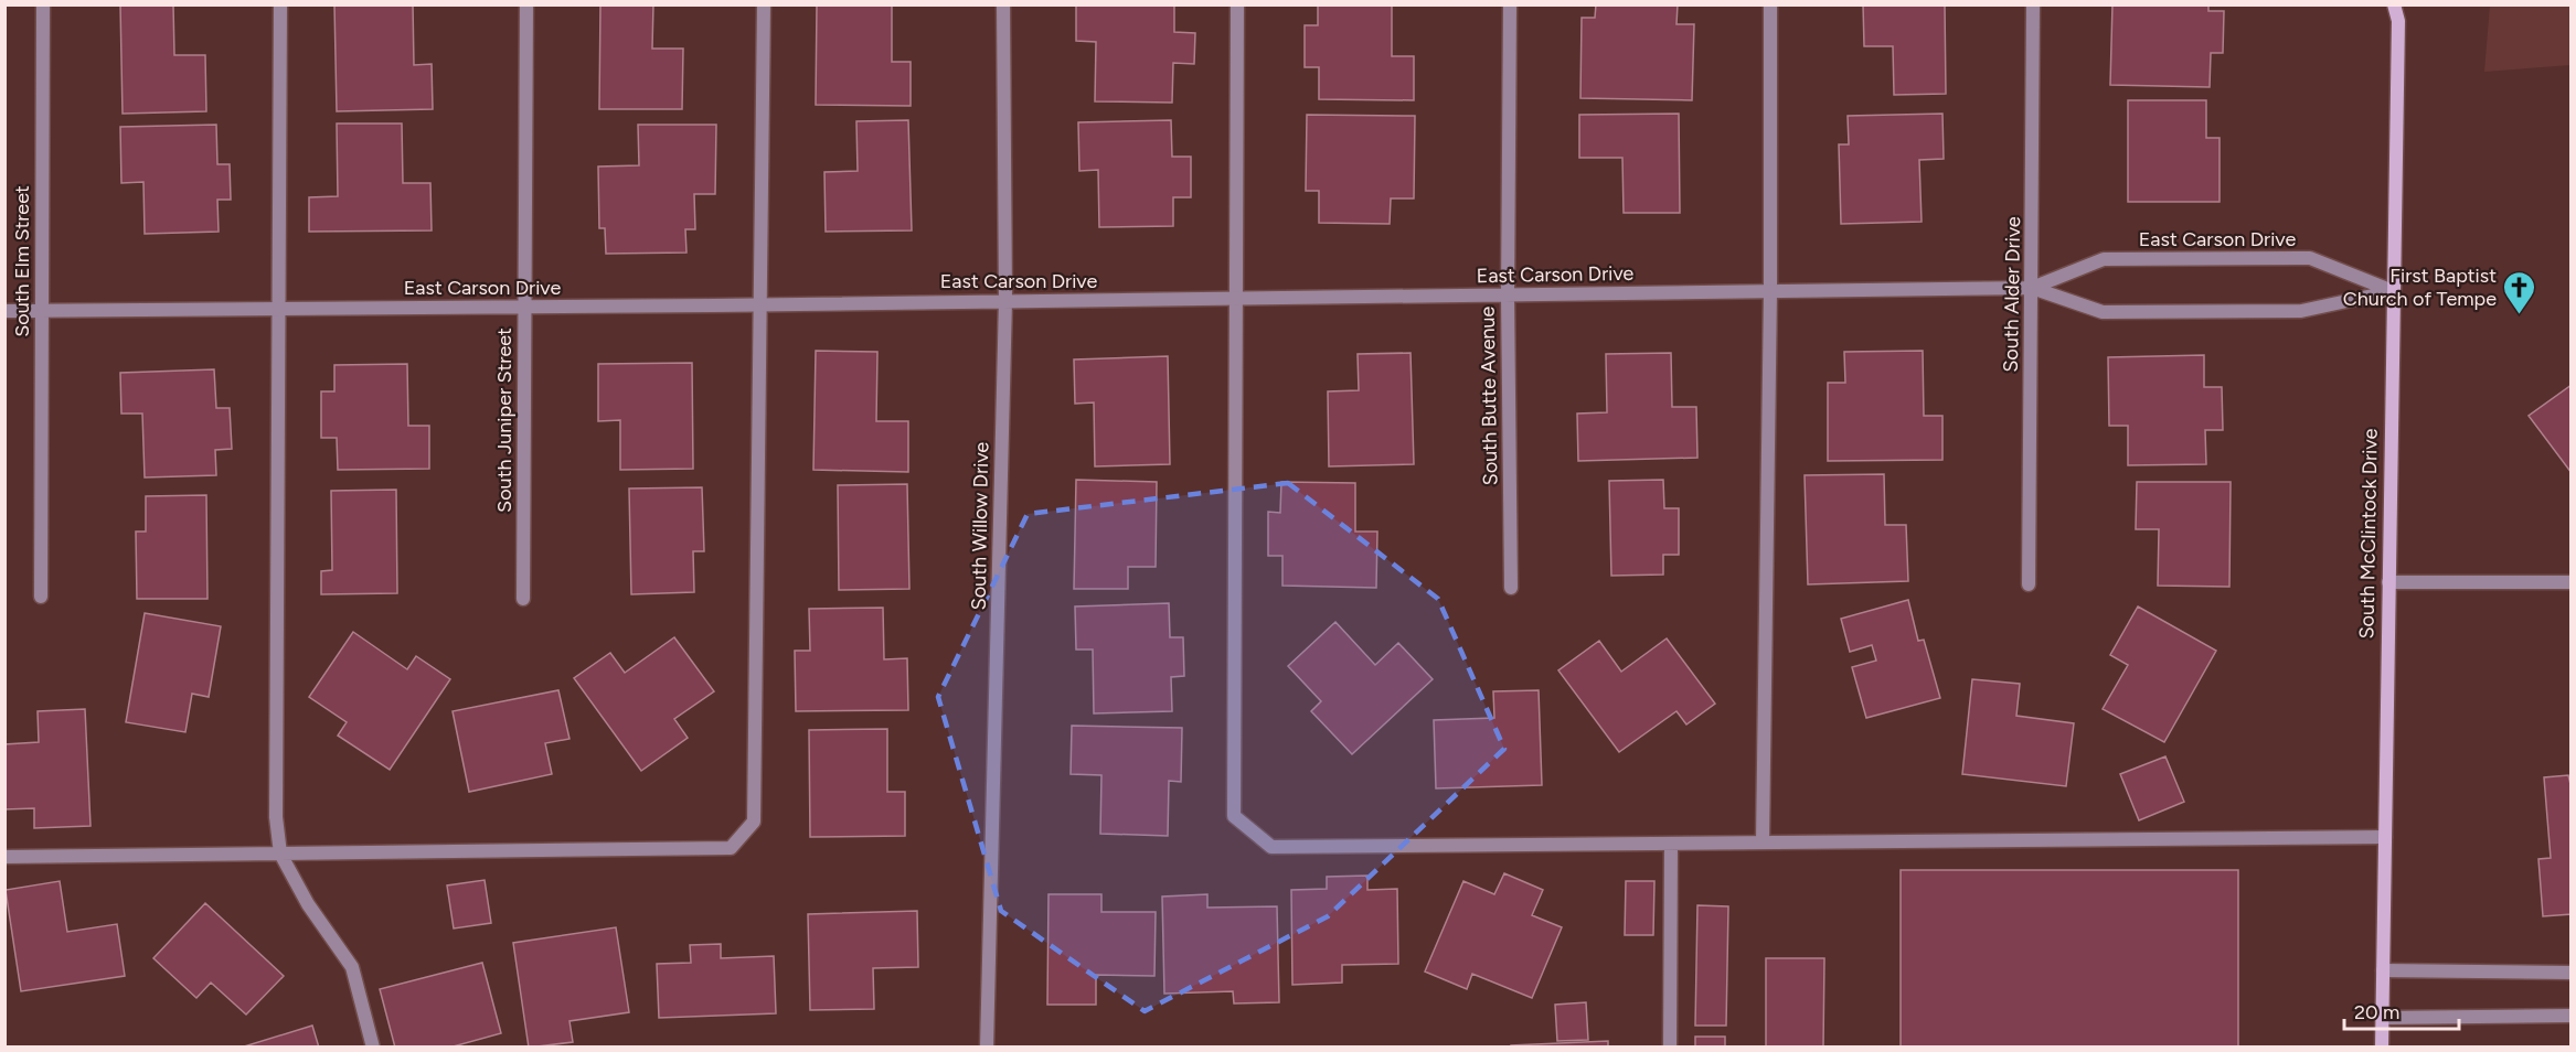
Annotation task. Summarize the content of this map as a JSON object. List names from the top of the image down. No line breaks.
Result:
{"streets":{"main road":["South McClintock Drive"],"street":["East Carson Drive","South Elm Street","South Alder Drive","South Butte Avenue","South Juniper Street","South Willow Drive"]},"crossings":[["East Carson Drive","South Elm Street"],["East Carson Drive","South Alder Drive"],["East Carson Drive","South Butte Avenue"],["East Carson Drive","South Juniper Street"],["East Carson Drive","South Willow Drive"],["East Carson Drive","South McClintock Drive"]],"places":{"church":["First Baptist Church of Tempe"]},"scale_bar":"20 m"}
